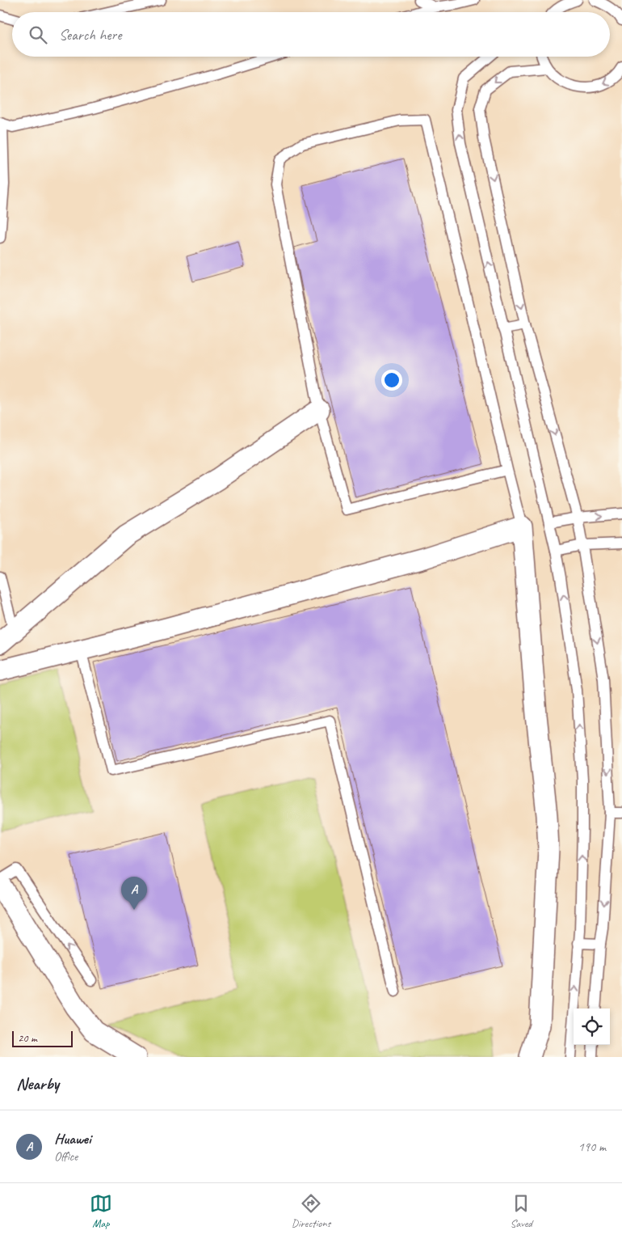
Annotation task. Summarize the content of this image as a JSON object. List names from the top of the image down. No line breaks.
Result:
{"scale_bar":"20 m","page":{"search":"Search here","pins":"A","scale":"20 m","heading":"Nearby","list":[{"mark":"A","name":"Huawei","note":"Office","value":"190 m"}],"nav":["Map","Directions","Saved"]}}
